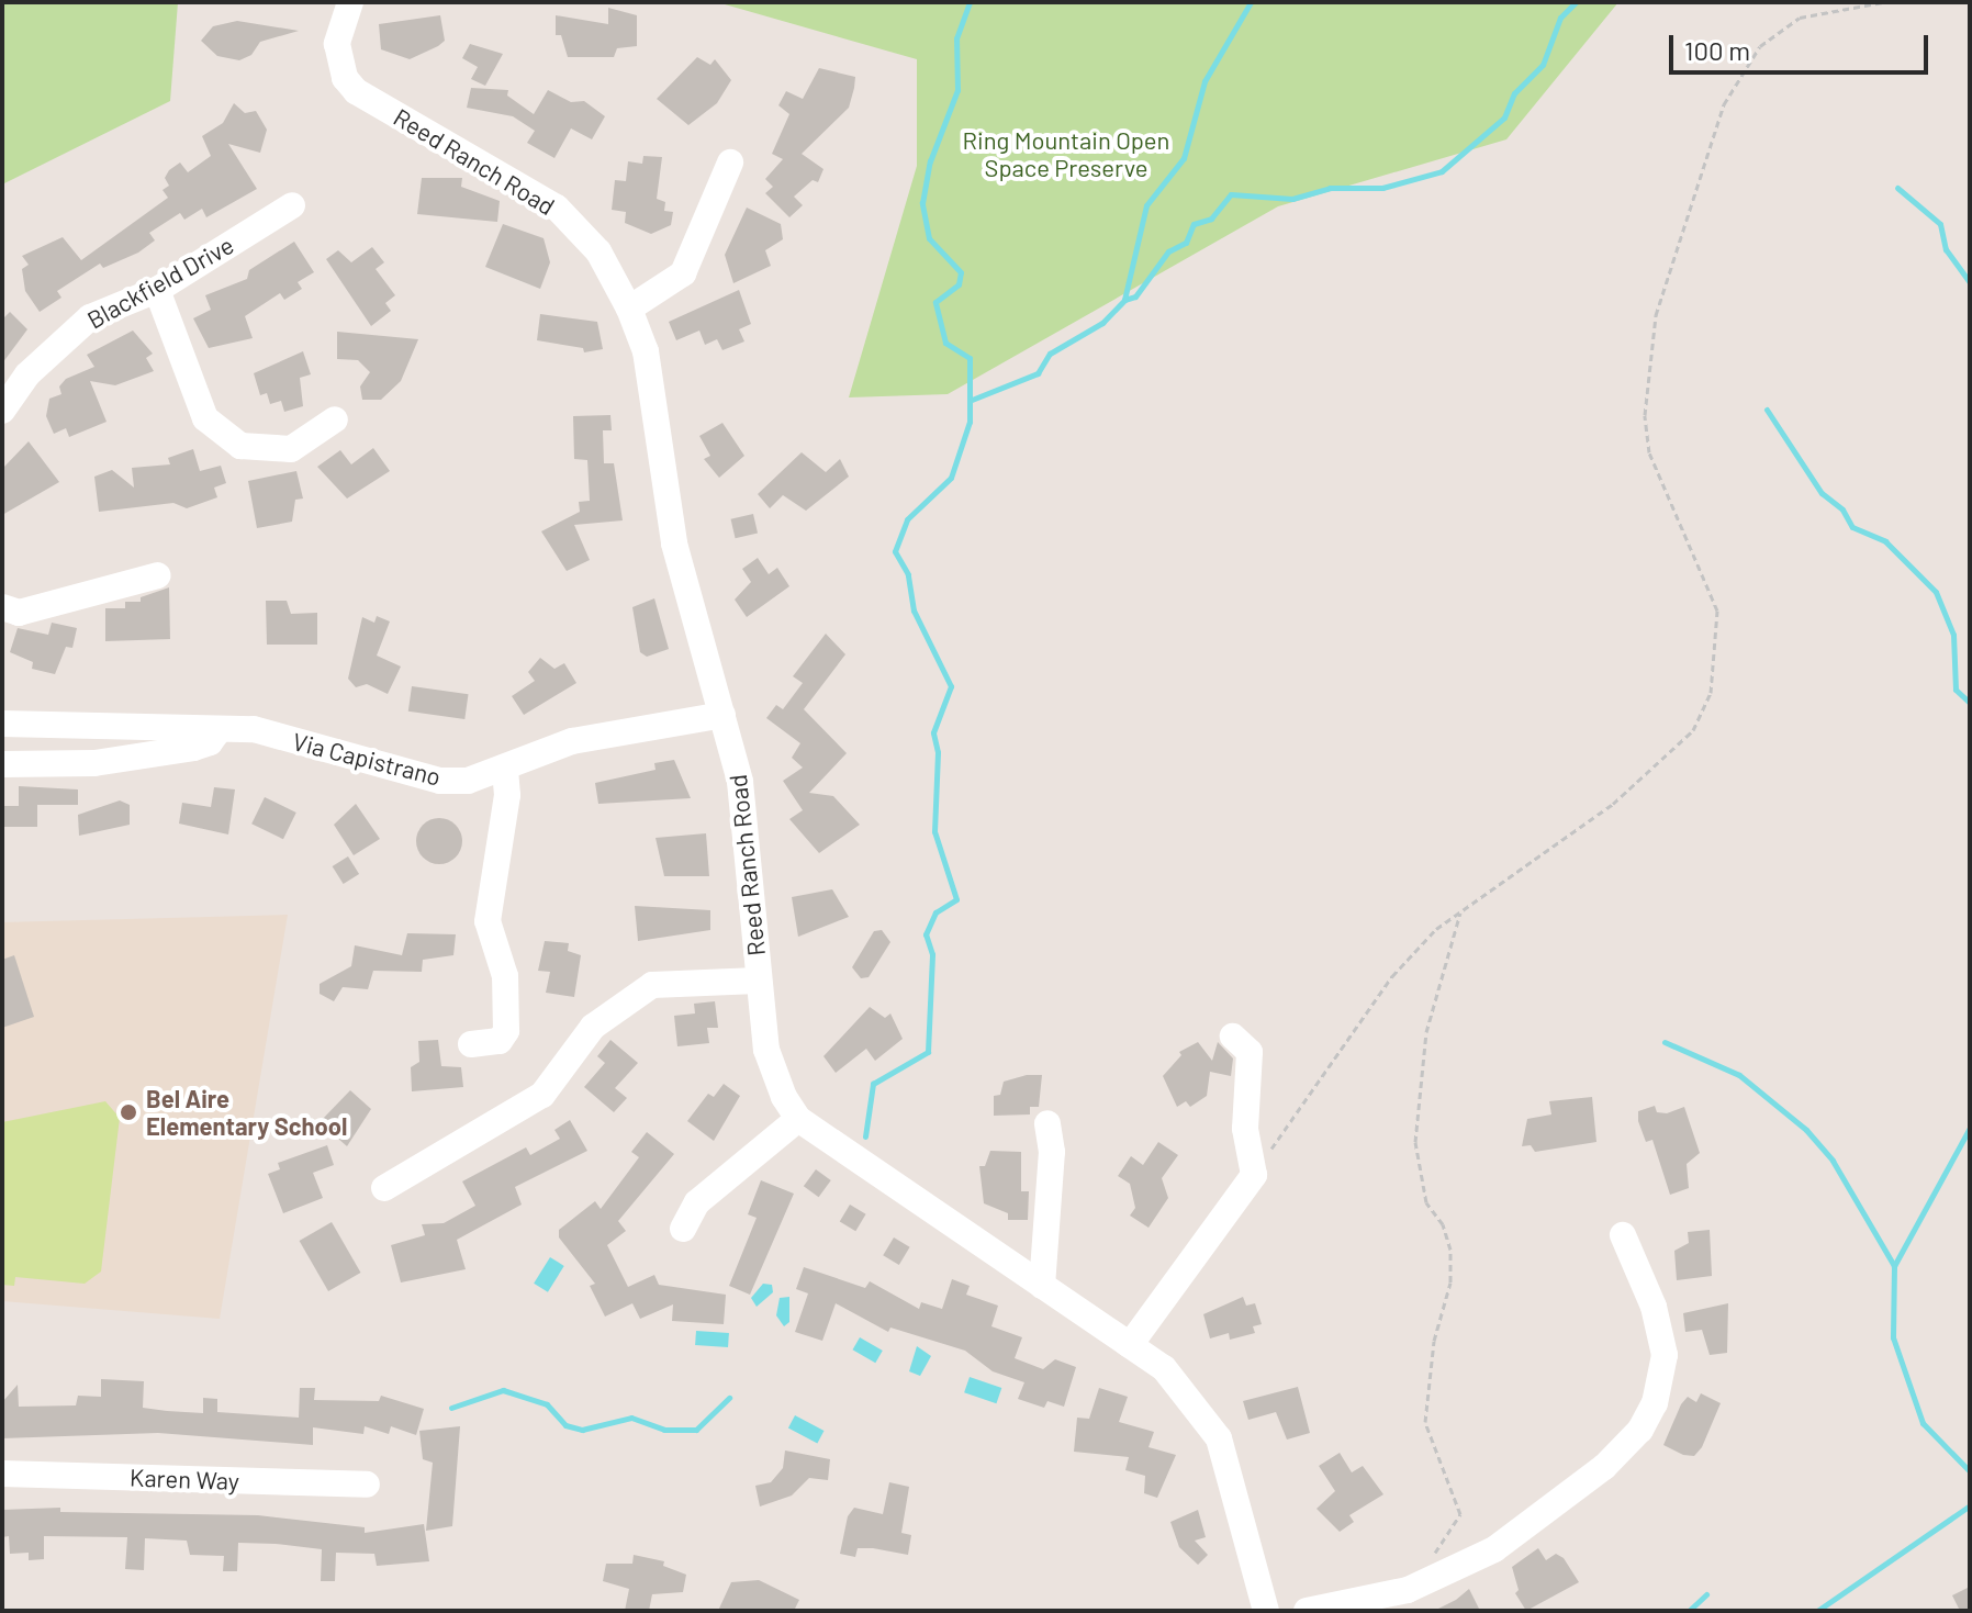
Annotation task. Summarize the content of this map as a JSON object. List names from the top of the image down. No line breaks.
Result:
{"streets":{"street":["Reed Ranch Road","Blackfield Drive","Via Capistrano","Karen Way"]},"crossings":[["Reed Ranch Road","Via Capistrano"]],"parks":["Ring Mountain Open Space Preserve"],"places":["Bel Aire Elementary School"],"scale_bar":"100 m"}
